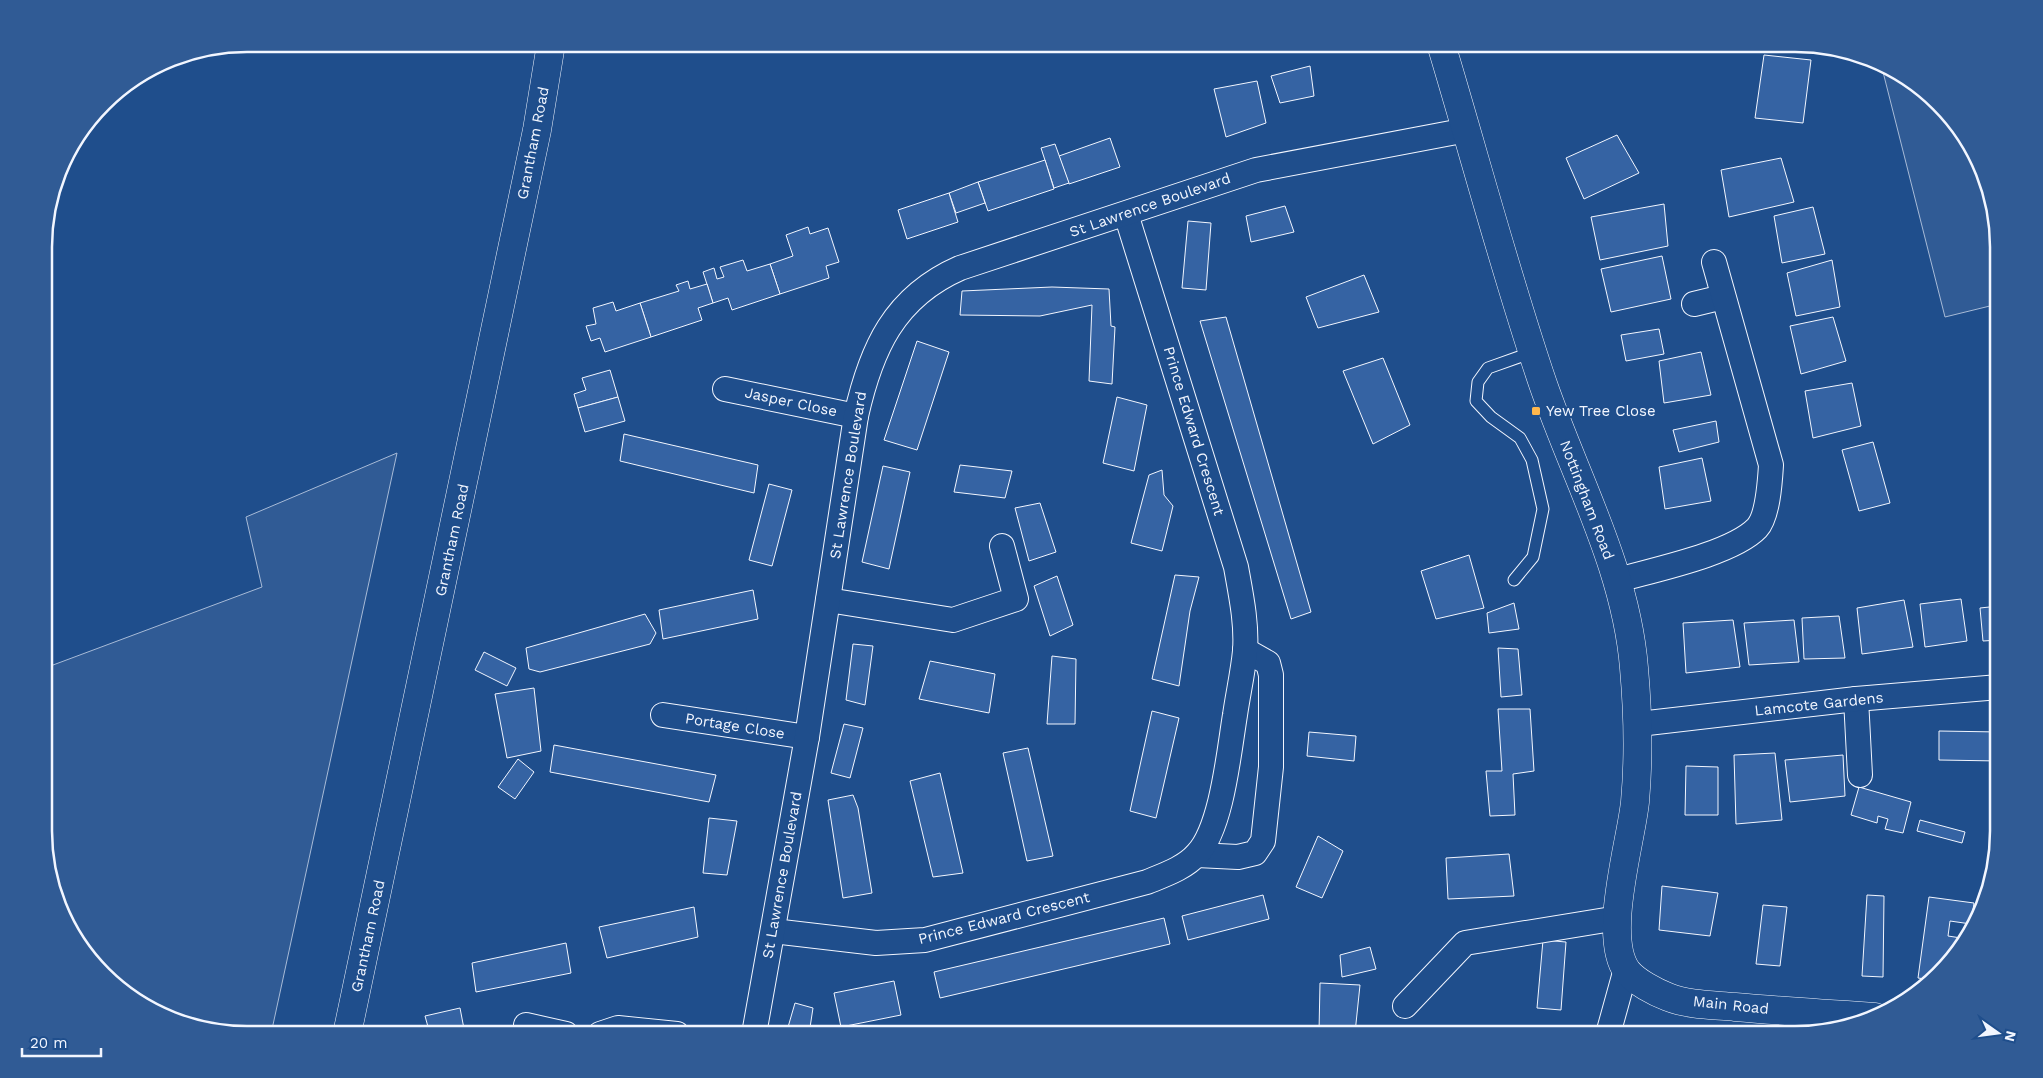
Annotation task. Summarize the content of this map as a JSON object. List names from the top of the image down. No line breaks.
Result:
{"streets":{"main road":["Grantham Road","Nottingham Road","Main Road"],"street":["St Lawrence Boulevard","Jasper Close","Prince Edward Crescent","Lamcote Gardens","Portage Close"]},"crossings":[["St Lawrence Boulevard","Jasper Close"],["St Lawrence Boulevard","Prince Edward Crescent"],["St Lawrence Boulevard","Nottingham Road"],["St Lawrence Boulevard","Portage Close"],["Nottingham Road","Lamcote Gardens"],["Nottingham Road","Main Road"]],"places":{"transit":["Yew Tree Close"]},"scale_bar":"20 m","north":"right"}
